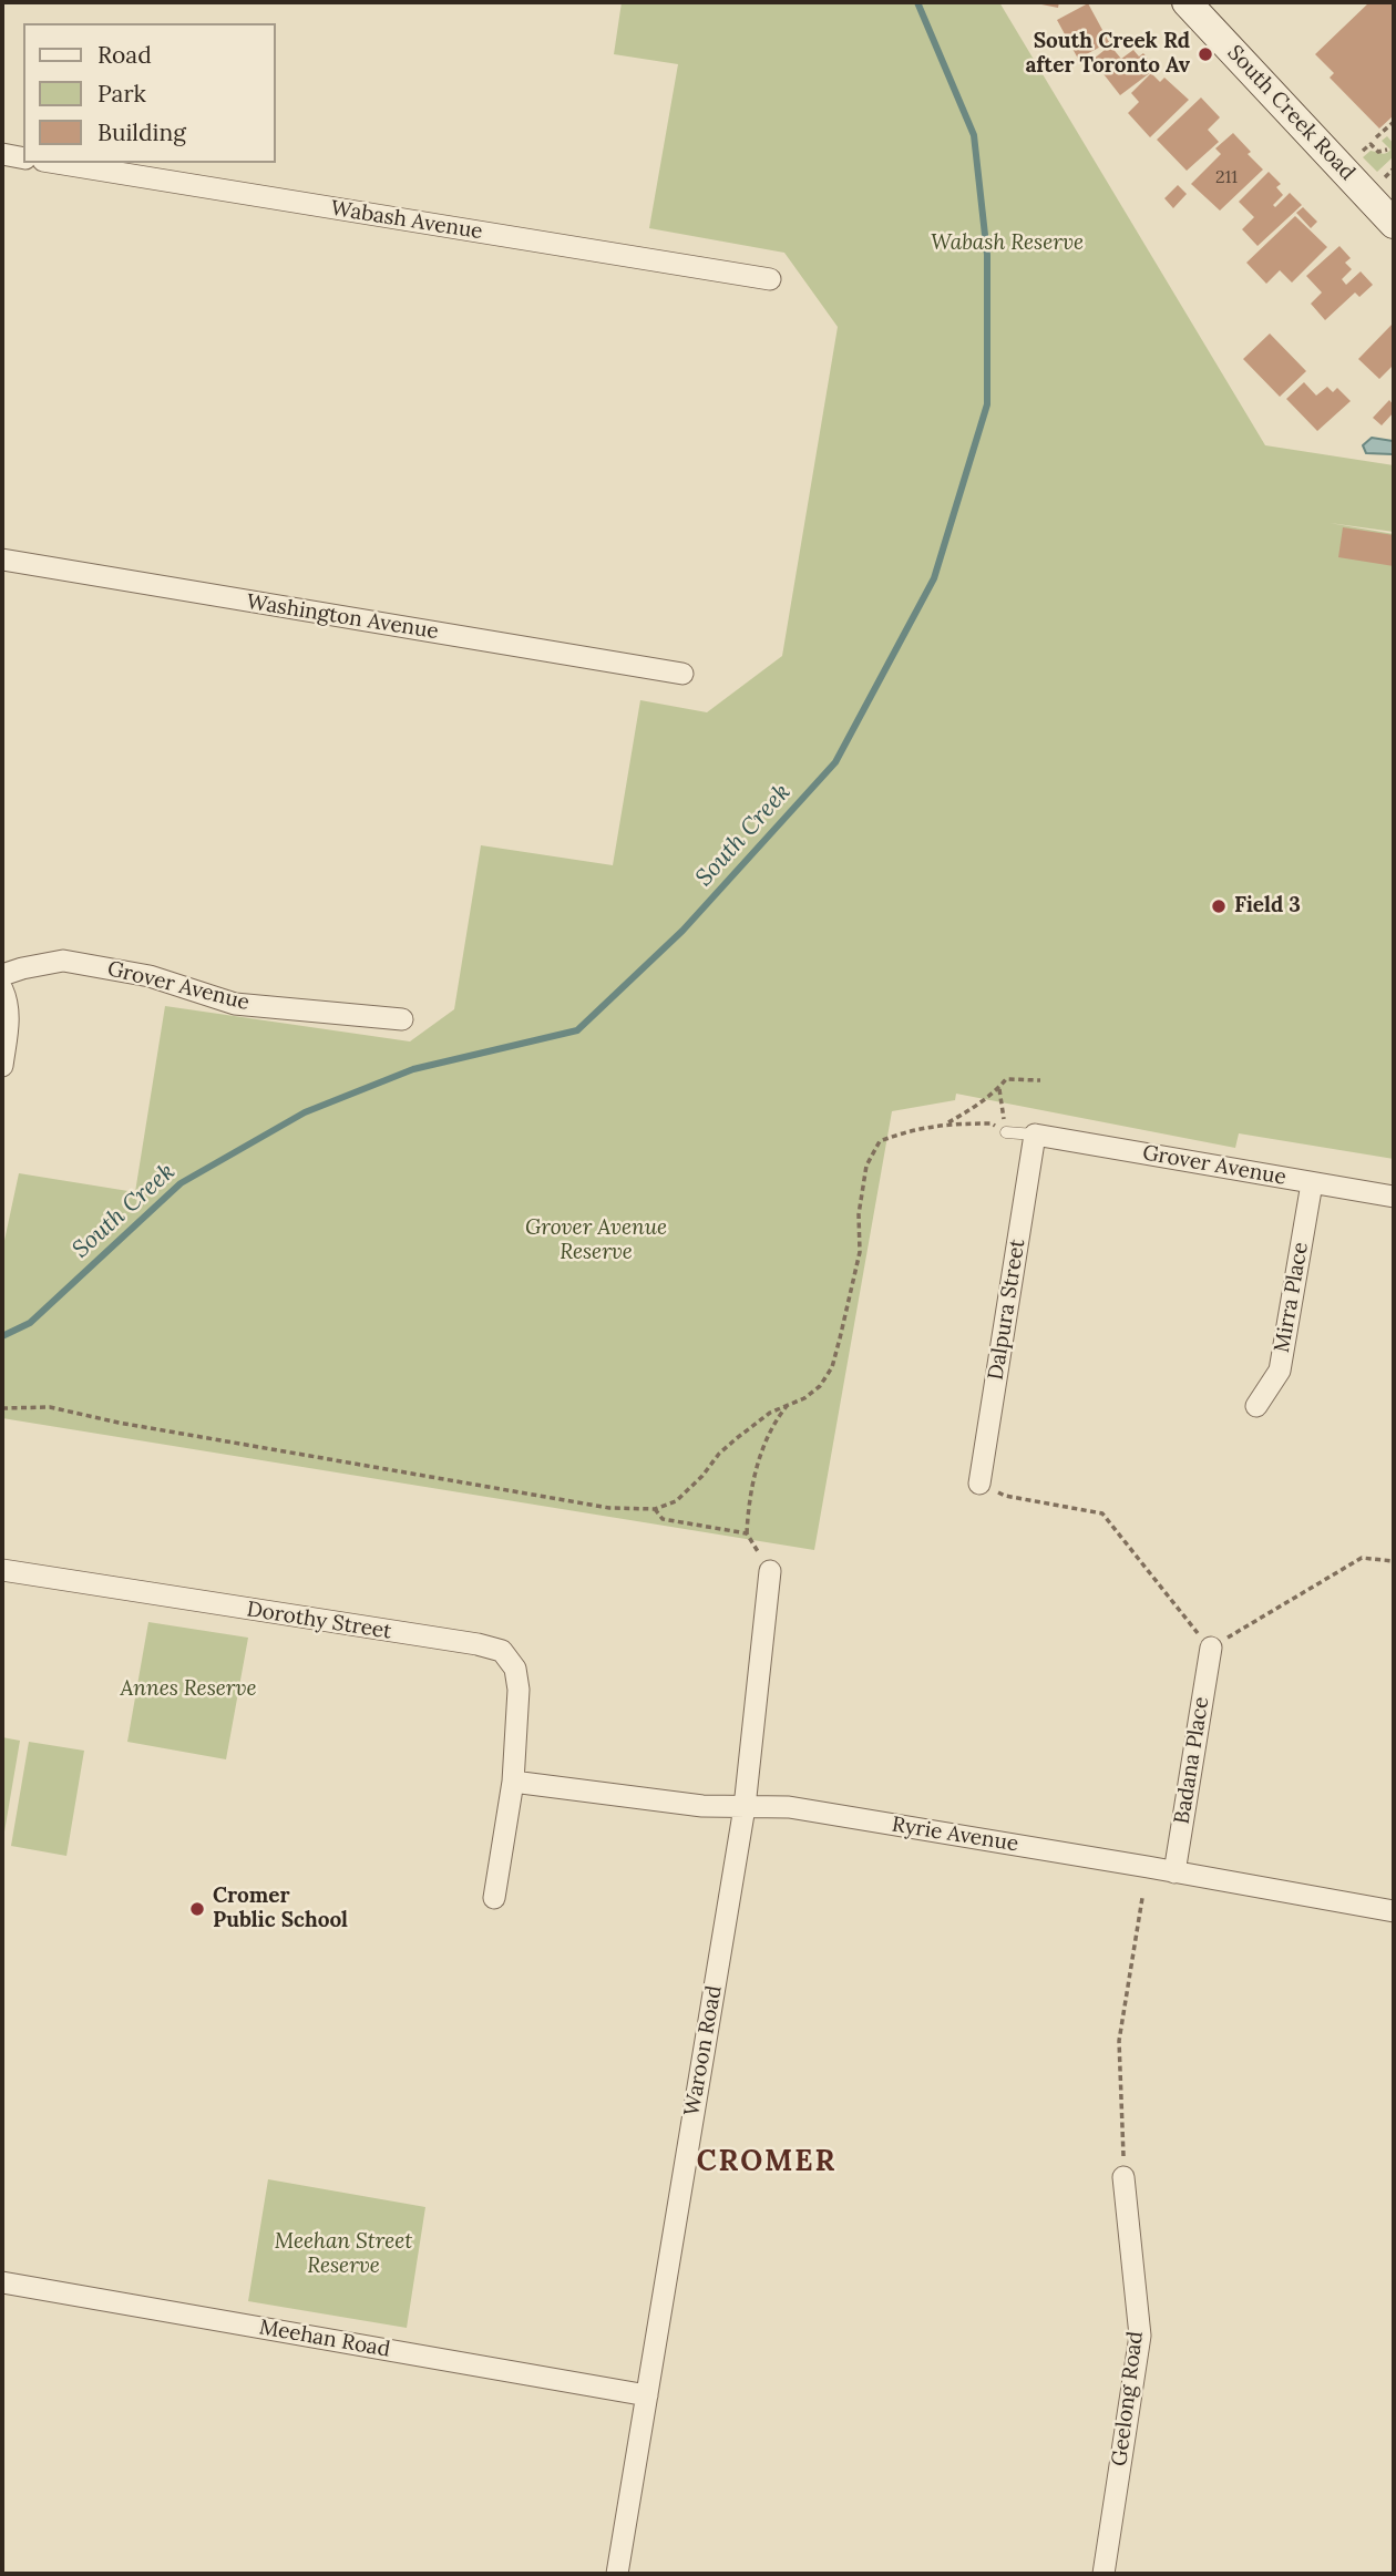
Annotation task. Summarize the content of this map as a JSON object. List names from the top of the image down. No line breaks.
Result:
{"streets":{"street":["South Creek Road","Wabash Avenue","Washington Avenue","Grover Avenue","Mirra Place","Dalpura Street","Dorothy Street","Badana Place","Ryrie Avenue","Waroon Road","Meehan Road","Geelong Road"]},"crossings":[["Grover Avenue","Mirra Place"],["Grover Avenue","Dalpura Street"],["Dorothy Street","Ryrie Avenue"],["Badana Place","Ryrie Avenue"],["Ryrie Avenue","Waroon Road"],["Waroon Road","Meehan Road"]],"districts":["CROMER"],"water":["South Creek"],"parks":["Wabash Reserve","Grover Avenue Reserve","Annes Reserve","Meehan Street Reserve"],"places":["South Creek Rd after Toronto Av","Field 3","Cromer Public School"],"house_numbers":["211"],"legend":["Road","Park","Building"]}
